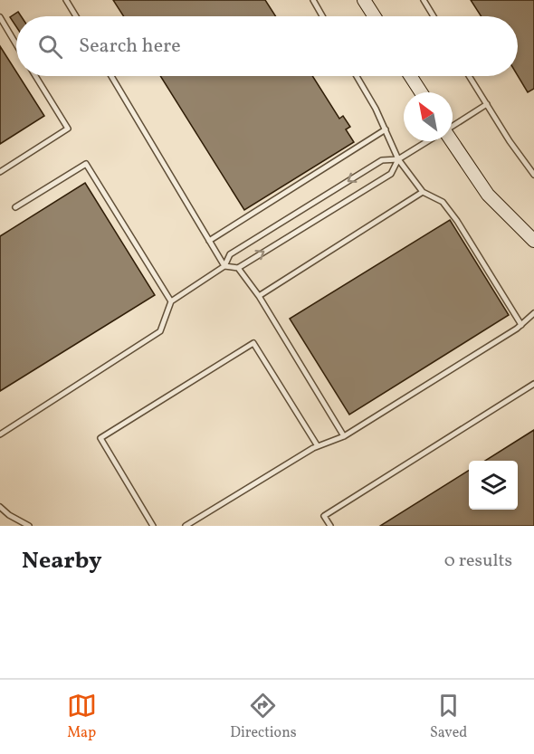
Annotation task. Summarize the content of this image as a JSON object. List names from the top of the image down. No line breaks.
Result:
{"north":"top left","page":{"search":"Search here","heading":["Nearby","0 results"],"nav":["Map","Directions","Saved"]}}
